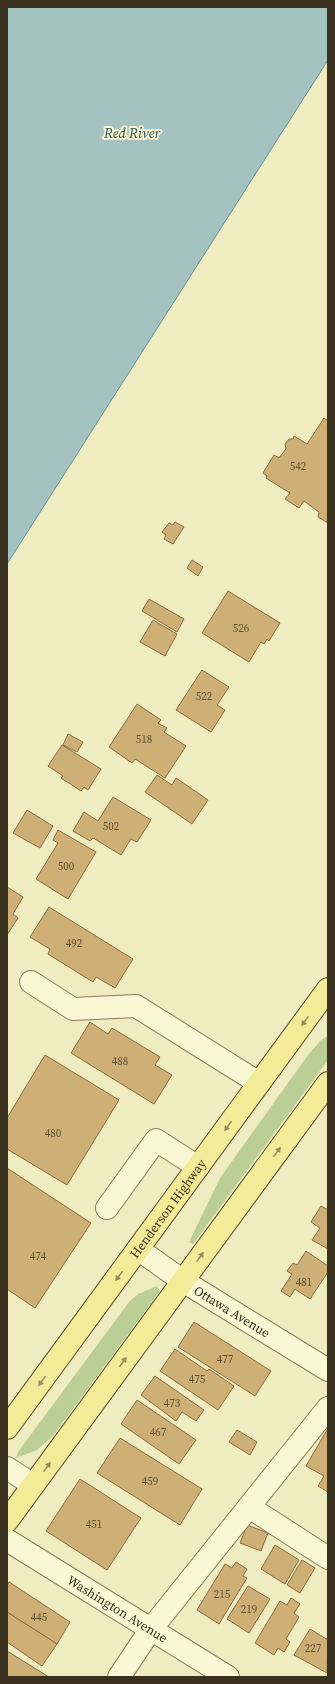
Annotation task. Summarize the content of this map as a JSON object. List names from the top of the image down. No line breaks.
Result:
{"streets":{"main road":["Henderson Highway"],"street":["Ottawa Avenue","Washington Avenue"]},"crossings":[["Henderson Highway","Ottawa Avenue"]],"water":["Red River"],"house_numbers":["542","526","522","518","502","500","492","488","480","474","481","477","475","473","467","459","451","215","219","445","227"]}
